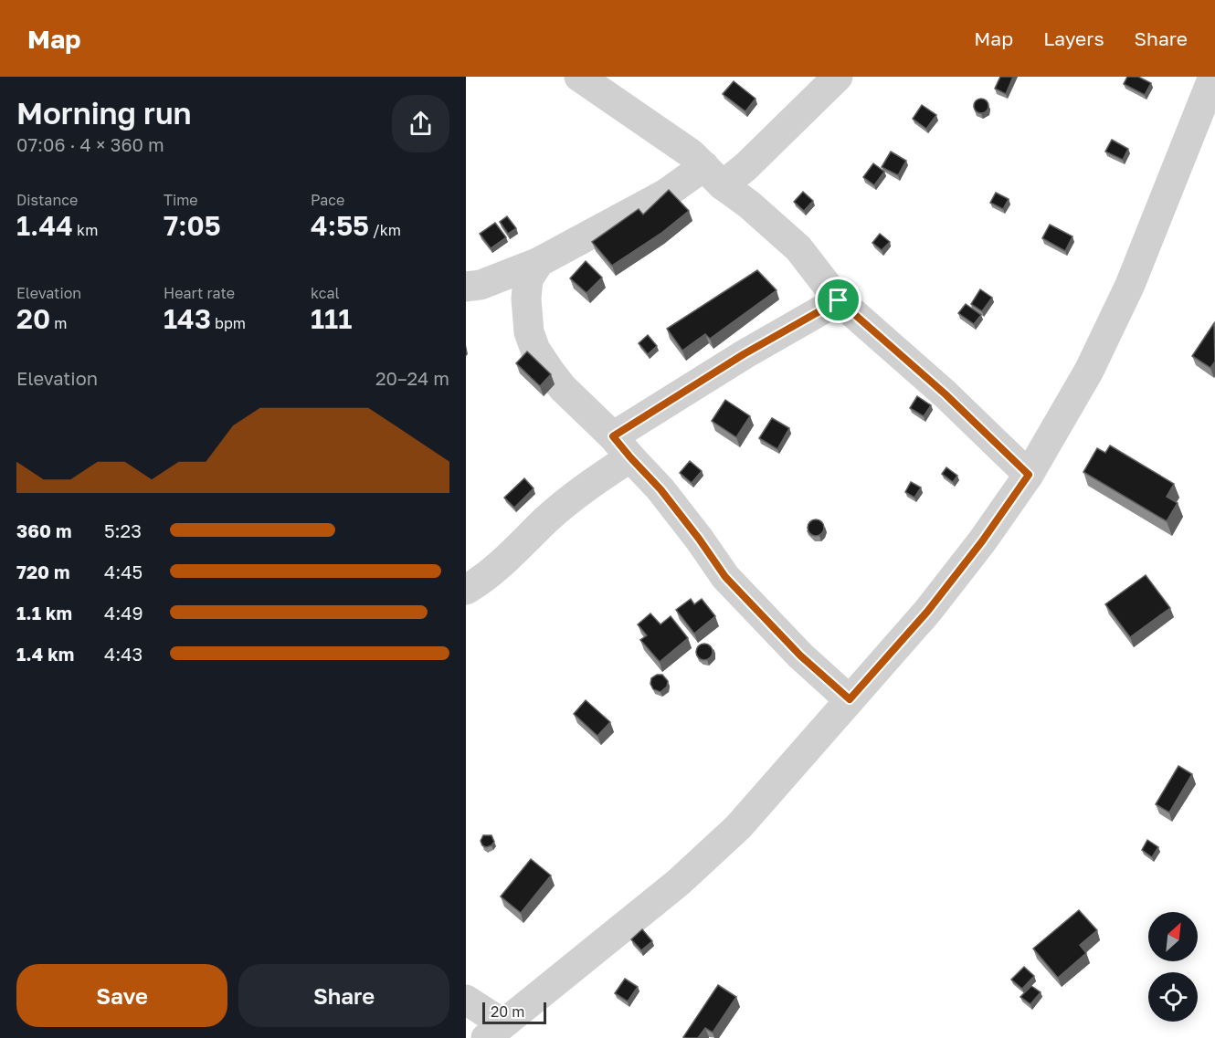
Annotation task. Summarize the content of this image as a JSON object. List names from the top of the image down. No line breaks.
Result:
{"scale_bar":"20 m","north":"top right","page":{"header":"Map","nav":["Map","Layers","Share"],"heading":["Morning run","07:06 · 4 × 360 m"],"stats":[["Distance","1.44 km"],["Time","7:05"],["Pace","4:55 /km"],["Elevation","20 m"],["Heart rate","143 bpm"],["kcal","111"]],"chart":["Elevation","20–24 m"],"list":[{"name":"360 m","note":"5:23"},{"name":"720 m","note":"4:45"},{"name":"1.1 km","note":"4:49"},{"name":"1.4 km","note":"4:43"}],"buttons":["Save","Share"],"scale":"20 m"}}
